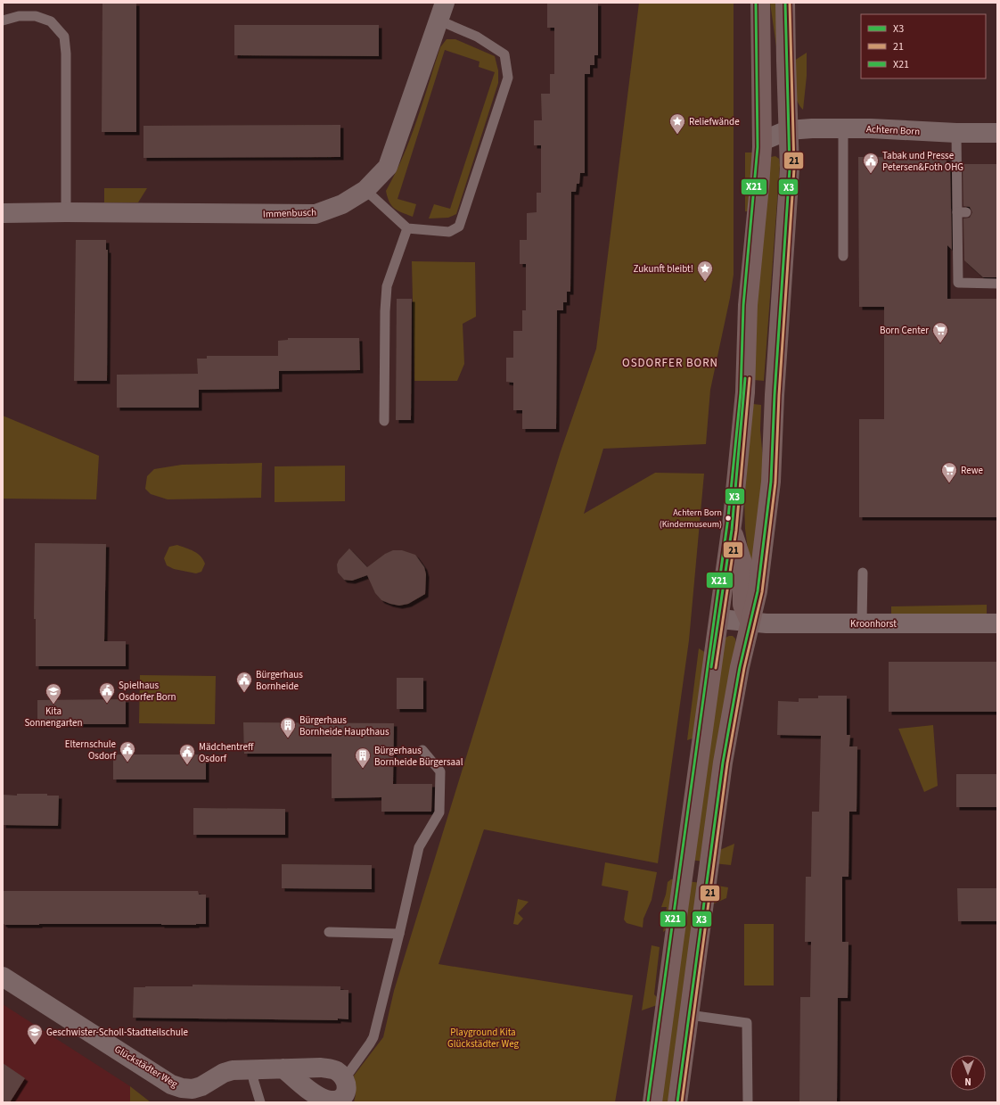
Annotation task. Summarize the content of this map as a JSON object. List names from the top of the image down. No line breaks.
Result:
{"streets":{"street":["Achtern Born","Immenbusch","Kroonhorst","Glückstädter Weg"]},"districts":["OSDORFER BORN"],"parks":["Playground Kita Glückstädter Weg"],"places":{"place":["Reliefwände","Zukunft bleibt!"],"public building":["Tabak und Presse Petersen&Foth OHG","Bürgerhaus Bornheide","Spielhaus Osdorfer Born","Elternschule Osdorf","Mädchentreff Osdorf"],"supermarket":["Born Center","Rewe"],"other":["Achtern Born (Kindermuseum)"],"school or university":["Kita Sonnengarten","Geschwister-Scholl-Stadtteilschule"],"building":["Bürgerhaus Bornheide Haupthaus","Bürgerhaus Bornheide Bürgersaal"]},"lines":["transit line X3","transit line 21","transit line X21"],"legend":["X3","21","X21"],"north":"bottom"}
